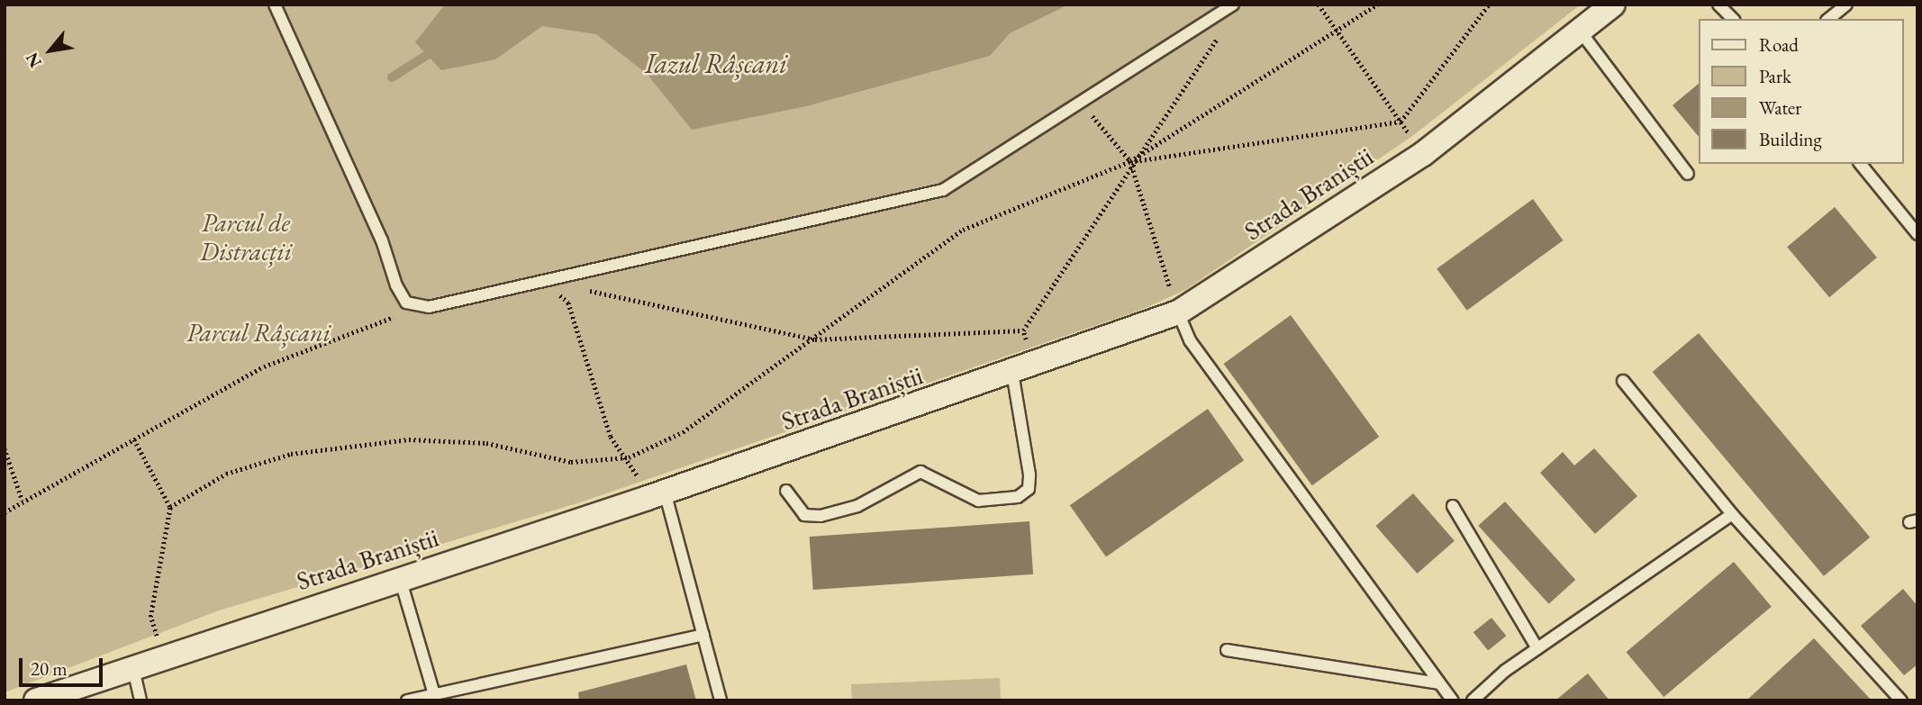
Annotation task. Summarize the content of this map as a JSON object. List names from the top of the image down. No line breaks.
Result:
{"streets":{"street":["Strada Braniștii"]},"water":["Iazul Râșcani"],"parks":["Parcul de Distracții","Parcul Râșcani"],"legend":["Road","Park","Water","Building"],"scale_bar":"20 m","north":"bottom left"}
